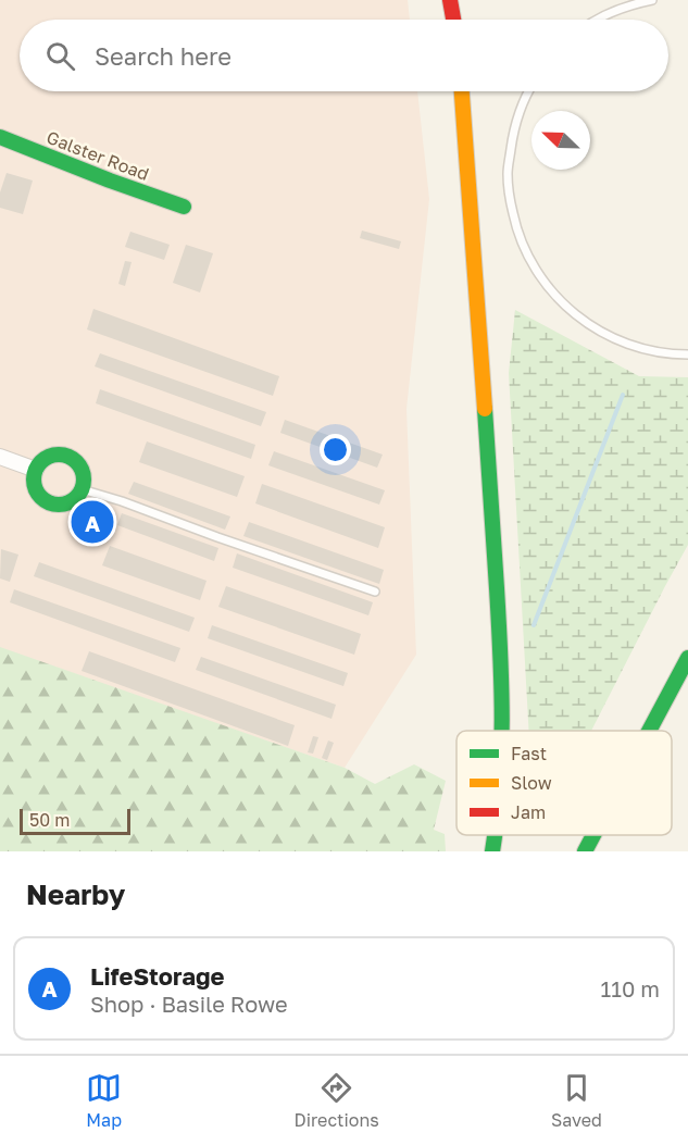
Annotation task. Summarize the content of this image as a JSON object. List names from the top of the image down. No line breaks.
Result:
{"streets":{"main road":["Galster Road"]},"legend":["Fast","Slow","Jam"],"scale_bar":"50 m","north":"top left","page":{"search":"Search here","pins":"A","scale":"50 m","heading":"Nearby","list":[{"mark":"A","name":"LifeStorage","note":"Shop · Basile Rowe","value":"110 m"}],"nav":["Map","Directions","Saved"]}}
